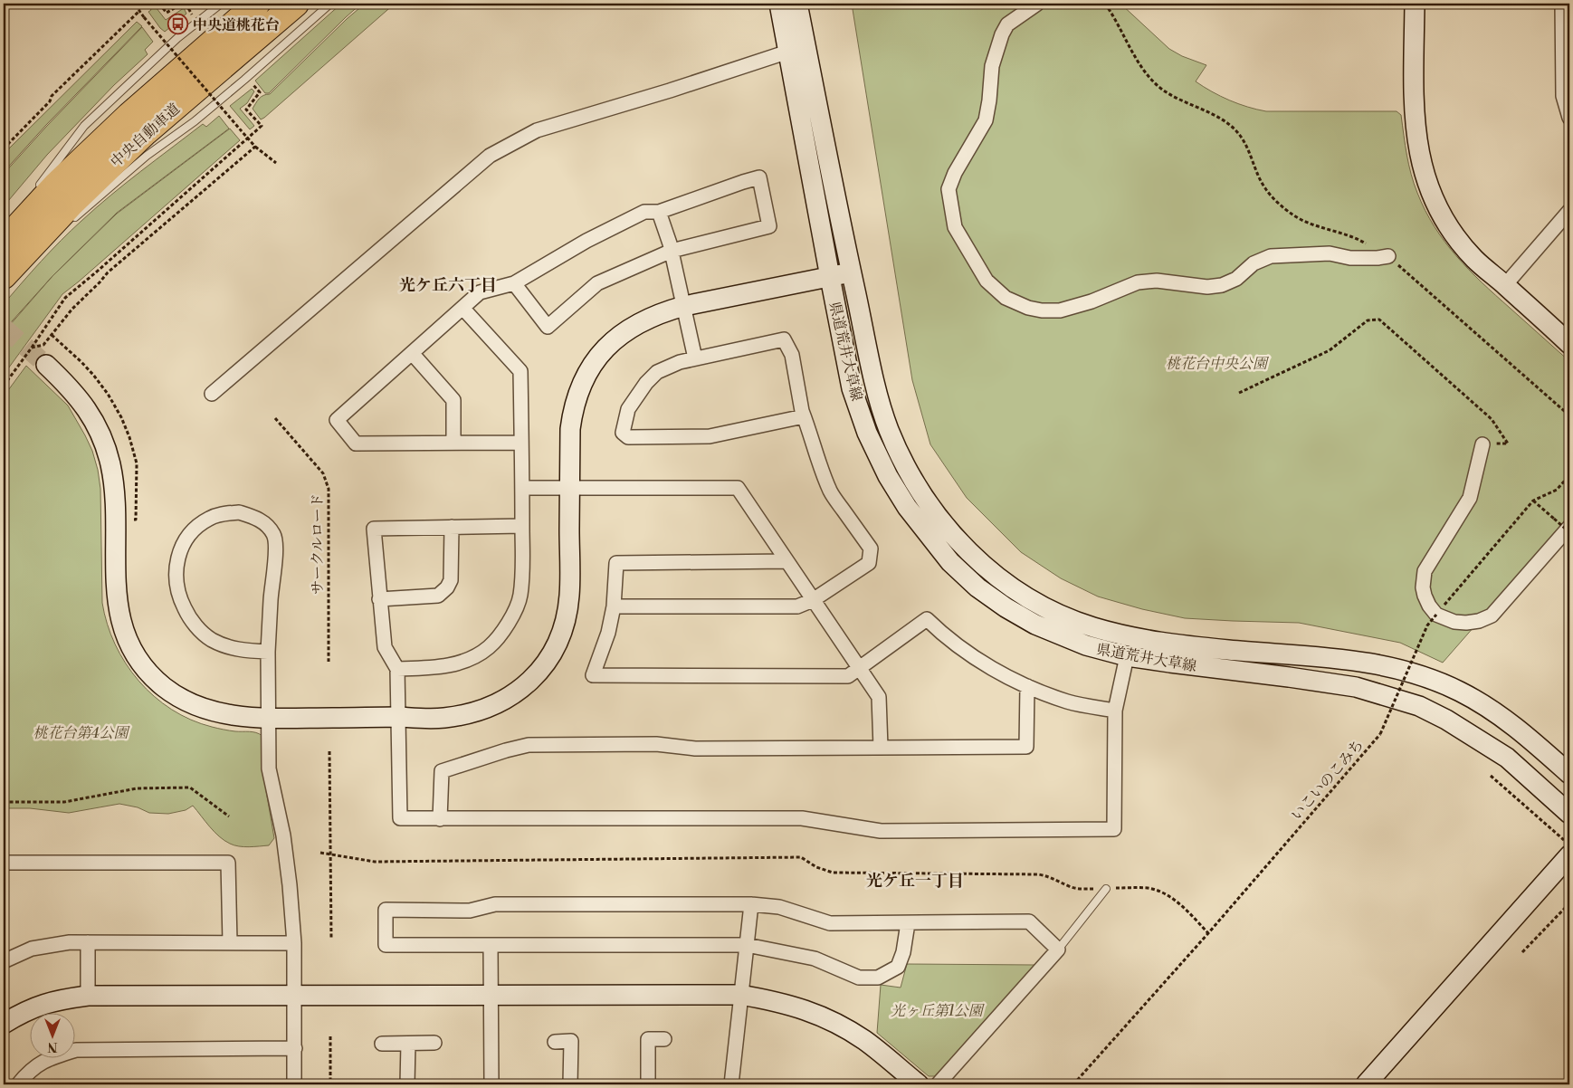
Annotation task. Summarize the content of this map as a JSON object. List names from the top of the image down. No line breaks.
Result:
{"streets":{"highway":["中央自動車道"],"street":["県道荒井大草線"],"path":["サークルロード","いこいのこみち"]},"districts":["光ケ丘六丁目","光ケ丘一丁目"],"parks":["桃花台中央公園","桃花台第4公園","光ヶ丘第1公園"],"places":{"bus stop":["中央道桃花台"]},"north":"bottom"}
